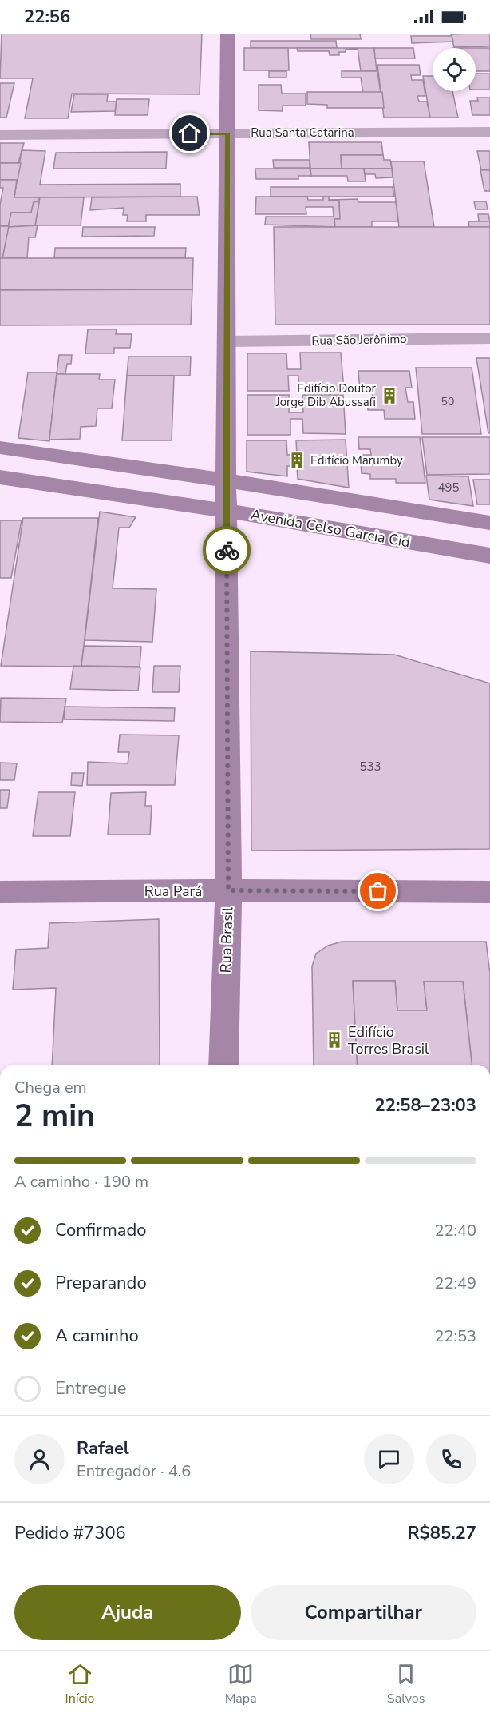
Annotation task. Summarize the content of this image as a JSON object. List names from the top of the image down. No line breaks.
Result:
{"streets":{"street":["Rua Santa Catarina","Rua São Jerônimo","Avenida Celso Garcia Cid","Rua Pará","Rua Brasil"]},"crossings":[["Rua Santa Catarina","Rua Brasil"],["Rua São Jerônimo","Rua Brasil"],["Avenida Celso Garcia Cid","Rua Brasil"],["Rua Pará","Rua Brasil"]],"places":{"building":["Edifício Doutor Jorge Dib Abussafi","Edifício Marumby","Edifício Torres Brasil"]},"house_numbers":["50","495","533"],"page":{"status":"22:56","heading":["2 min","Chega em","22:58–23:03"],"panel":["Rafael","Entregador · 4.6","Pedido #7306","R$85.27"],"bar":"A caminho · 190 m","list":[["Confirmado","22:40"],["Preparando","22:49"],["A caminho","22:53"],"Entregue"],"buttons":["Ajuda","Compartilhar"],"tabs":["Início","Mapa","Salvos"]}}
